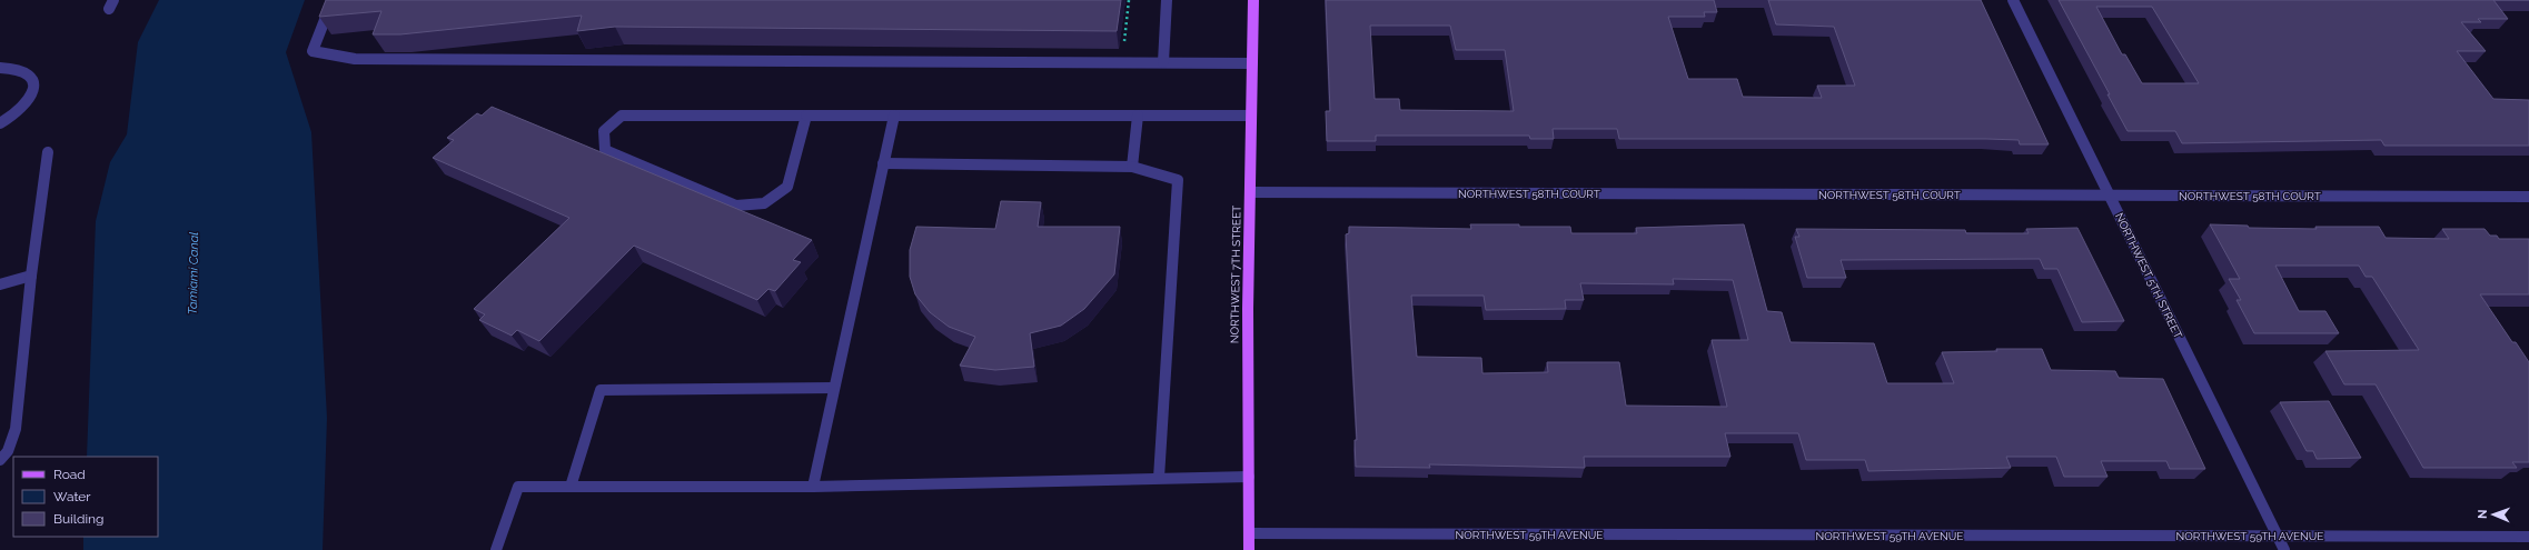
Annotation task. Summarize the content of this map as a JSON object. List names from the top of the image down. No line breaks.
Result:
{"streets":{"main road":["NORTHWEST 7TH STREET"],"street":["NORTHWEST 58TH COURT","NORTHWEST 5TH STREET","NORTHWEST 59TH AVENUE"]},"crossings":[["NORTHWEST 58TH COURT","NORTHWEST 7TH STREET"],["NORTHWEST 58TH COURT","NORTHWEST 5TH STREET"],["NORTHWEST 7TH STREET","NORTHWEST 59TH AVENUE"],["NORTHWEST 5TH STREET","NORTHWEST 59TH AVENUE"]],"water":["Tamiami Canal"],"legend":["Road","Water","Building"],"north":"left"}
